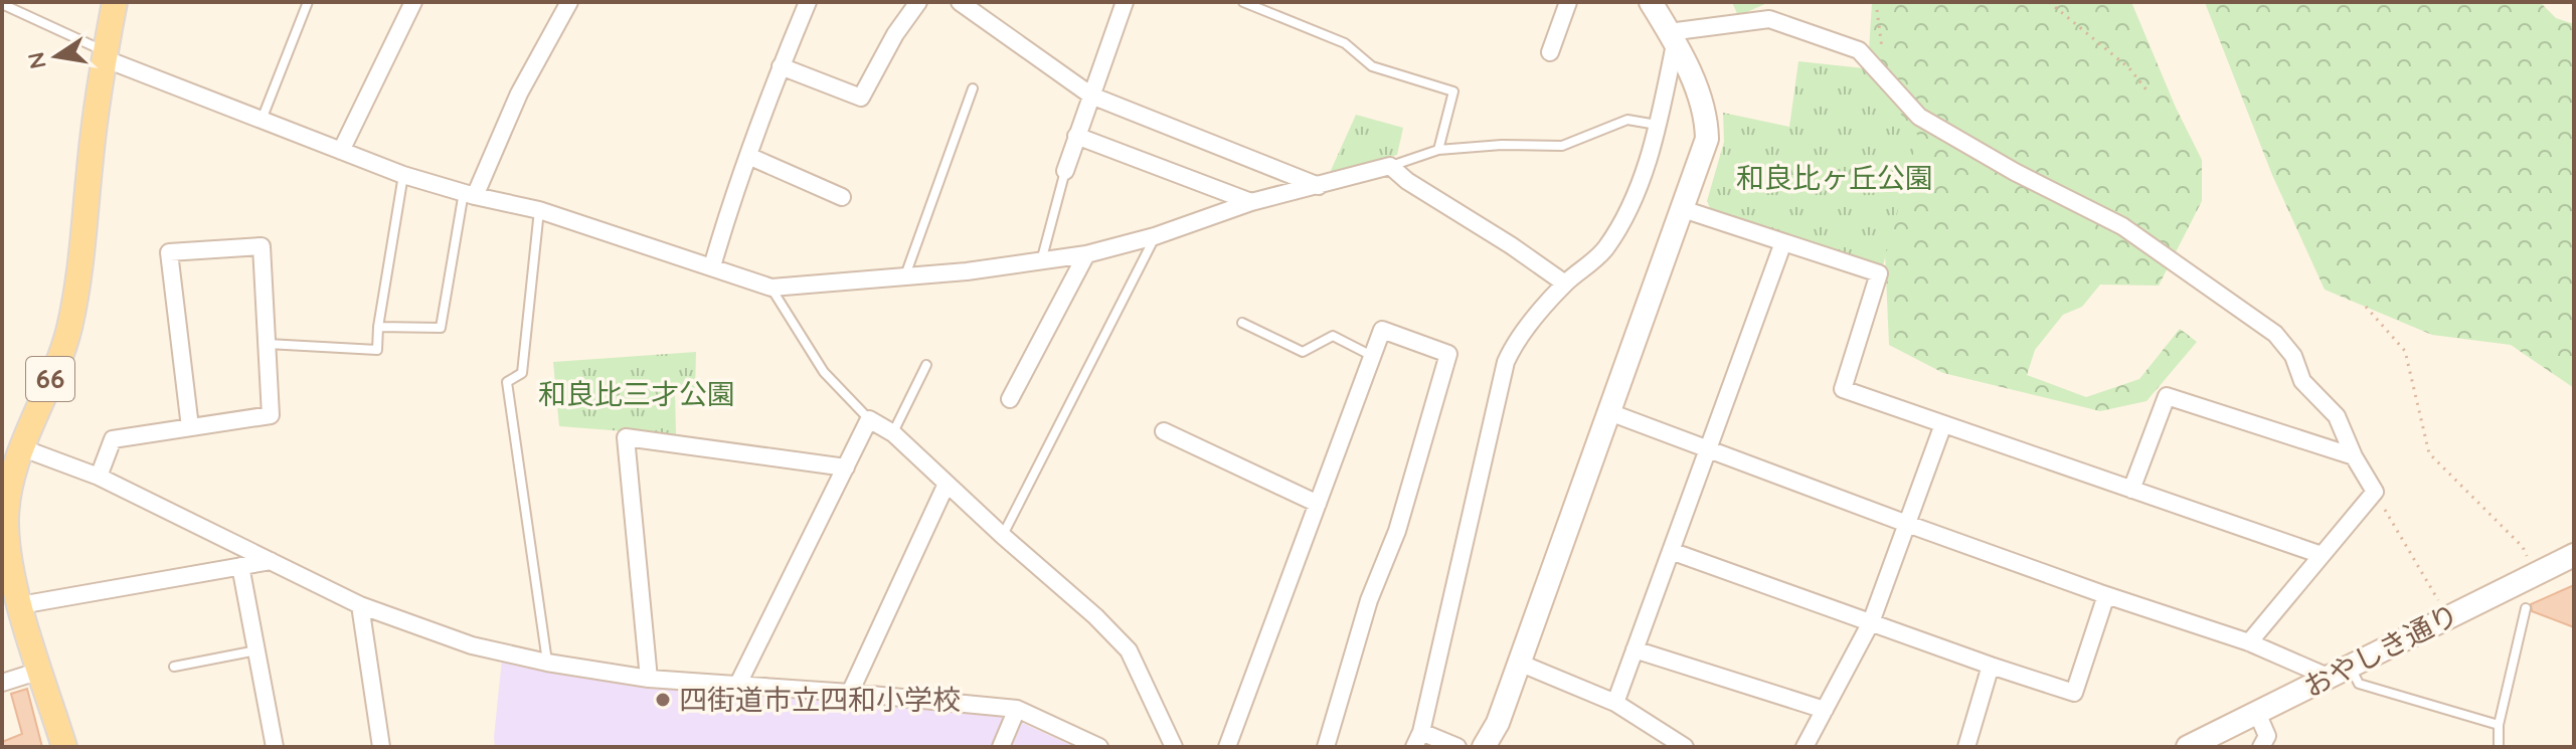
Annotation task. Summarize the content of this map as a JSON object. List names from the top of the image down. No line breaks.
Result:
{"streets":{"main road":["66"],"street":["おやしき通り"]},"parks":["和良比ヶ丘公園","和良比三才公園"],"places":["四街道市立四和小学校"],"north":"left"}
